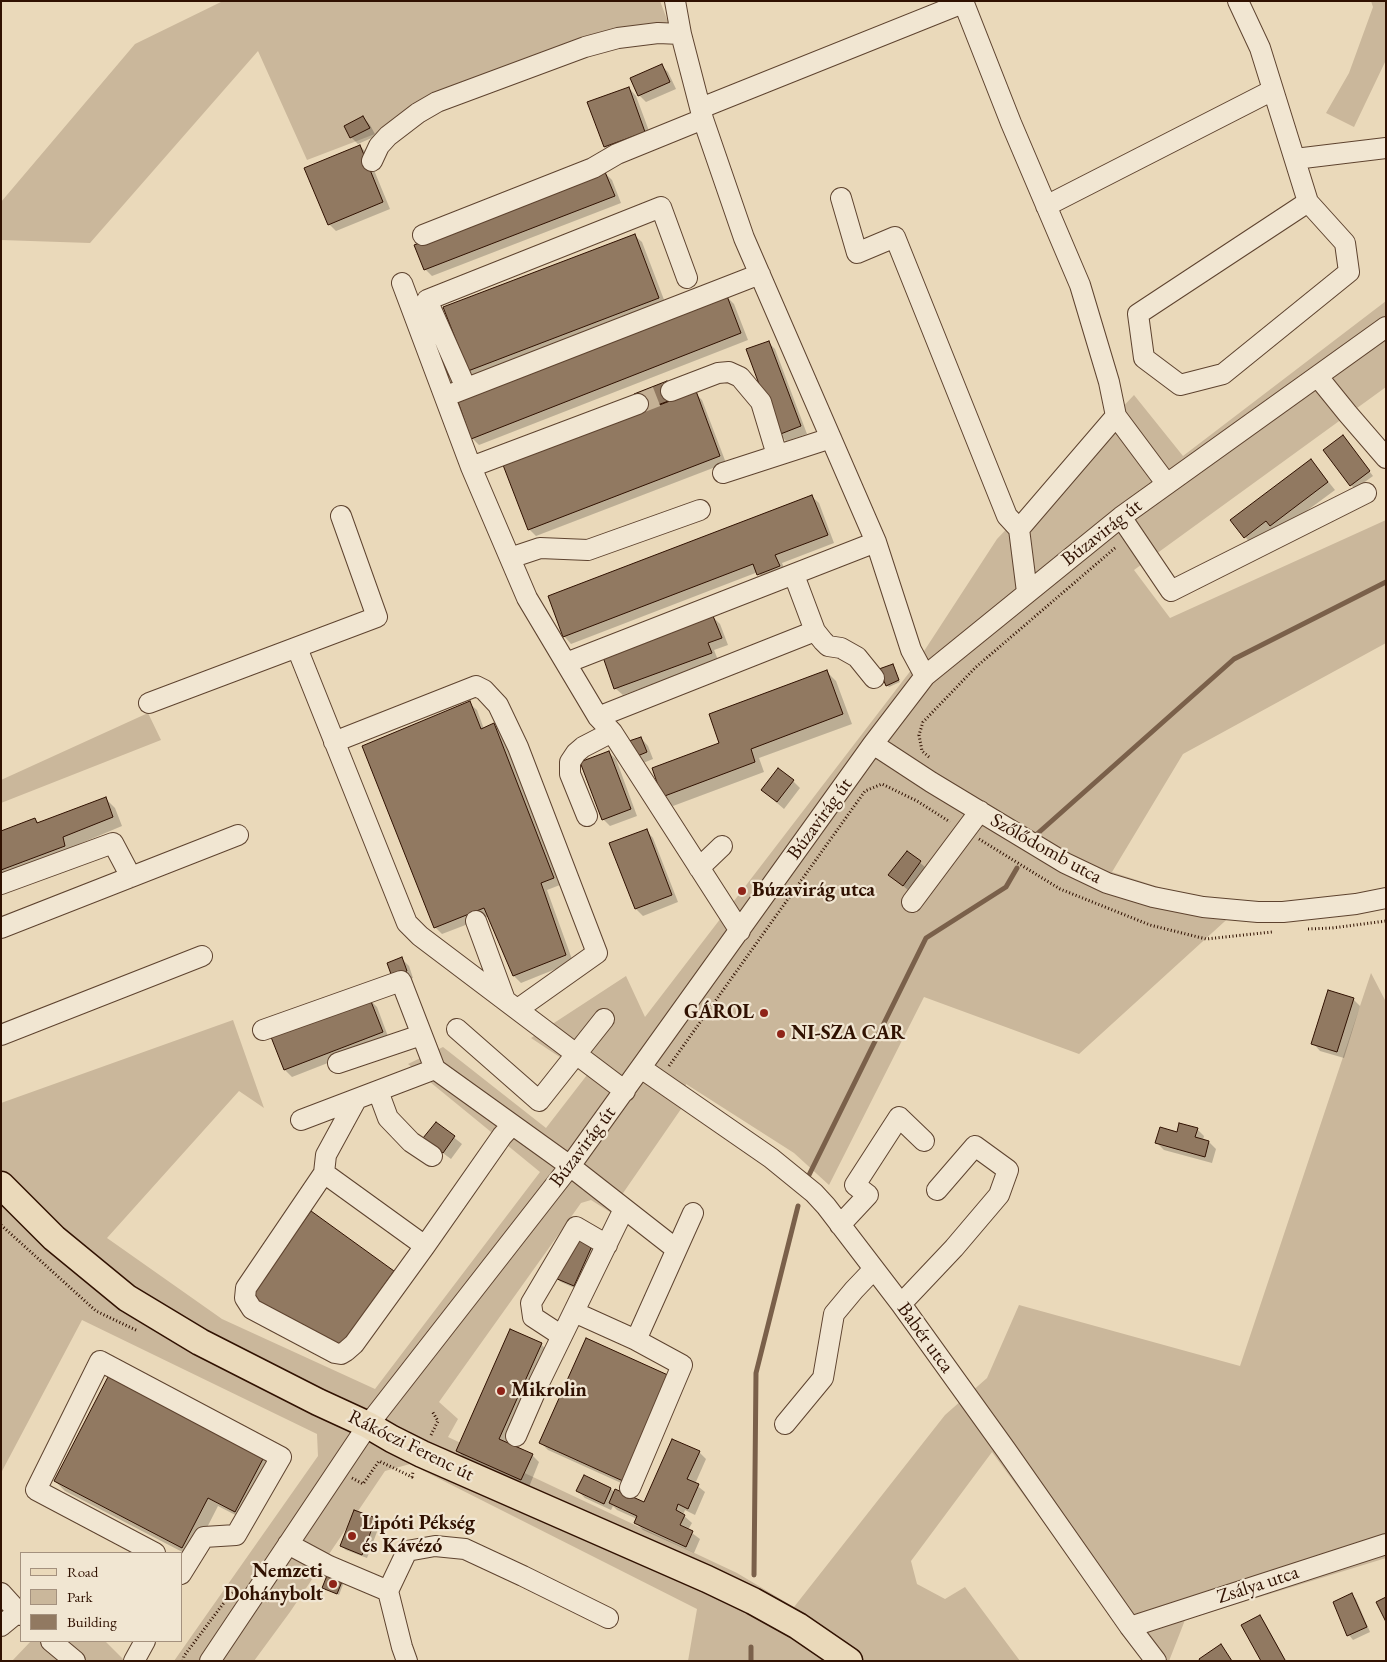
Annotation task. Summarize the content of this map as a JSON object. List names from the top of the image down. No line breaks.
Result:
{"streets":{"main road":["Rákóczi Ferenc út"],"street":["Búzavirág út","Szőlődomb utca","Babér utca","Zsálya utca"]},"crossings":[["Búzavirág út","Szőlődomb utca"],["Búzavirág út","Babér utca"],["Búzavirág út","Rákóczi Ferenc út"],["Babér utca","Zsálya utca"]],"places":["Búzavirág utca","GÁROL","NI-SZA CAR","Mikrolin","Lipóti Pékség és Kávézó","Nemzeti Dohánybolt"],"legend":["Road","Park","Building"]}
